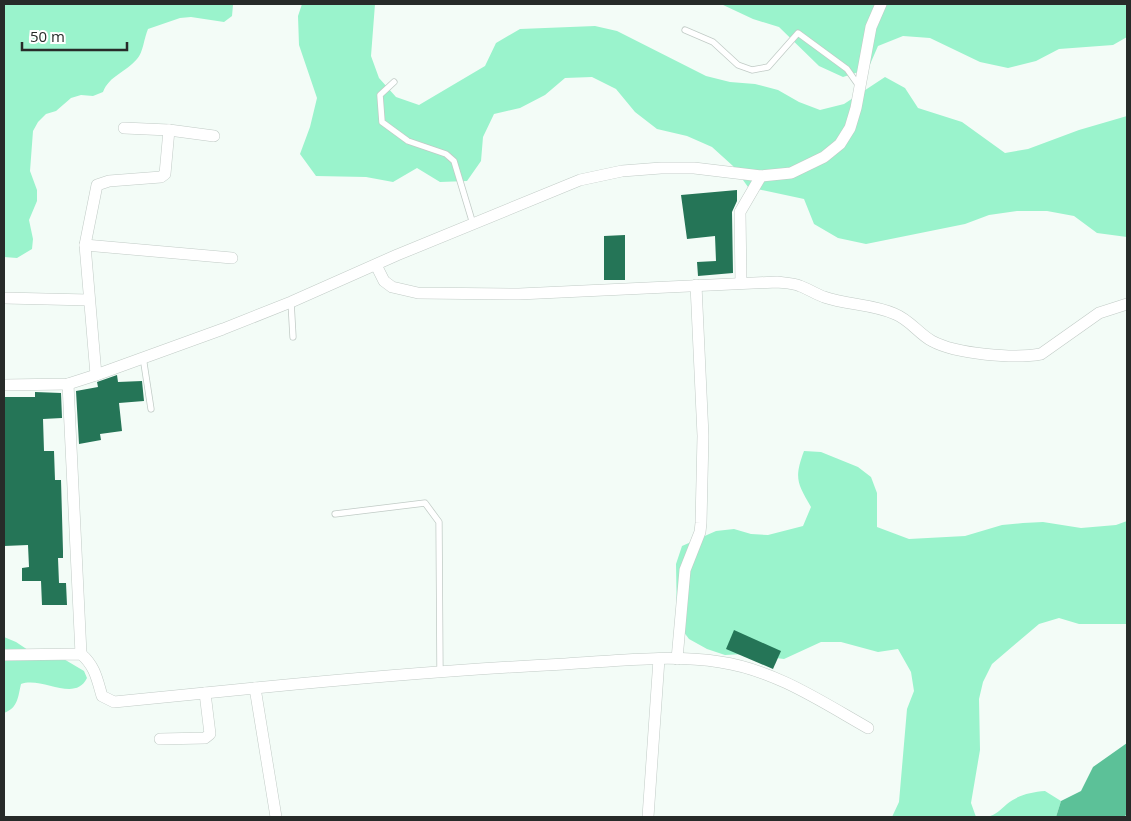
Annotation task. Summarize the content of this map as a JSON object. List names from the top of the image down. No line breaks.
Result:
{"scale_bar":"50 m"}
